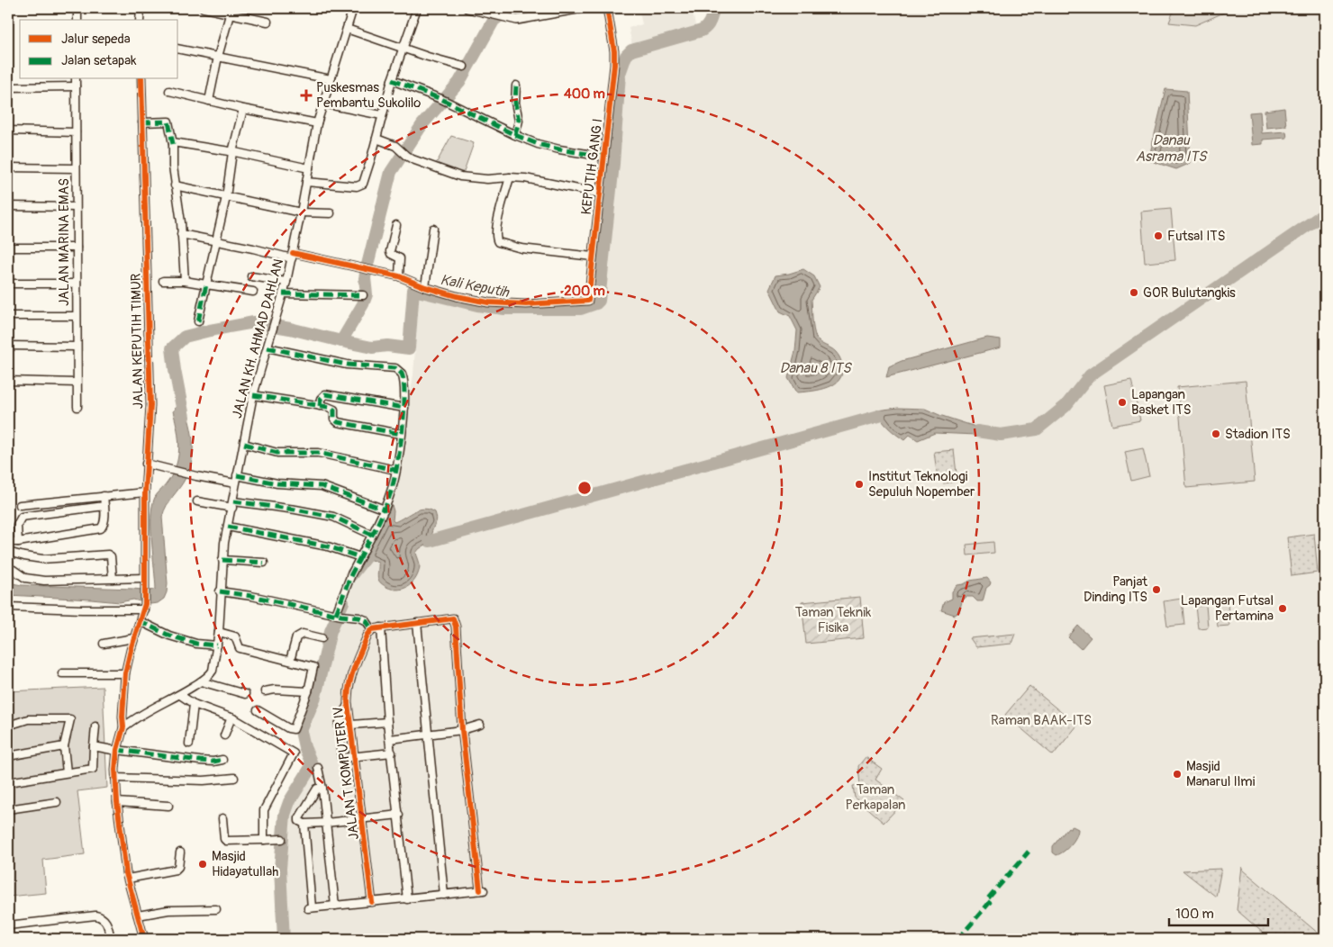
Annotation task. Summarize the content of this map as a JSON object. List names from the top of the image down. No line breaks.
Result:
{"streets":{"street":["KEPUTIH GANG I","JALAN MARINA EMAS","JALAN KH. AHMAD DAHLAN","JALAN KEPUTIH TIMUR","JALAN T KOMPUTER IV"]},"crossings":[["JALAN KH. AHMAD DAHLAN","JALAN KEPUTIH TIMUR"]],"water":["Danau Asrama ITS","Kali Keputih","Danau 8 ITS"],"parks":["Taman Teknik Fisika","Raman BAAK-ITS","Taman Perkapalan"],"places":{"health":["Puskesmas Pembantu Sukolilo"],"other":["Futsal ITS","GOR Bulutangkis","Lapangan Basket ITS","Stadion ITS","Institut Teknologi Sepuluh Nopember","Panjat Dinding ITS","Lapangan Futsal Pertamina","Masjid Manarul Ilmi","Masjid Hidayatullah"]},"legend":["Jalur sepeda","Jalan setapak"],"scale_bar":"100 m","rings":["400 m","200 m"]}
